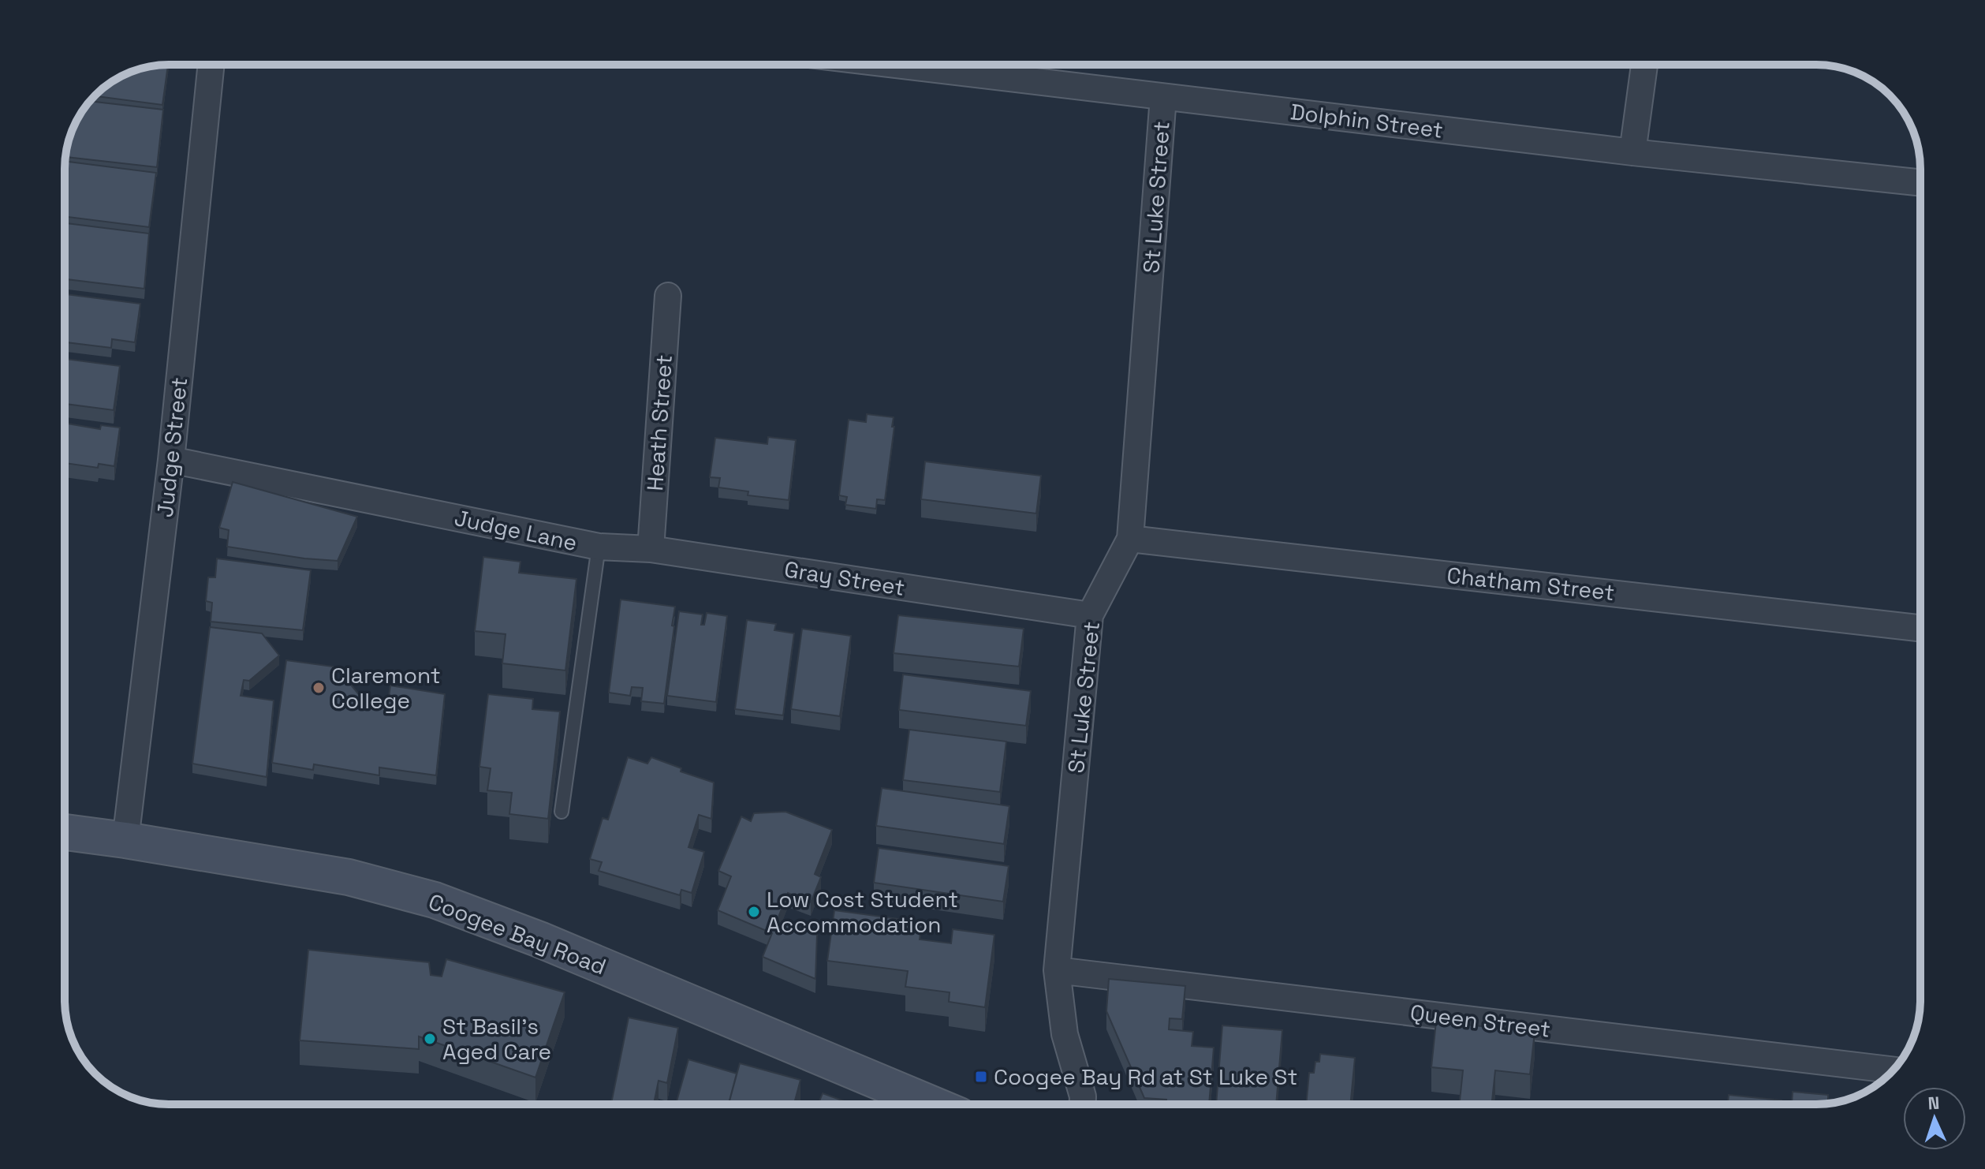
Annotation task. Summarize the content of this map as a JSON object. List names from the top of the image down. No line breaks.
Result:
{"streets":{"main road":["Coogee Bay Road"],"street":["Dolphin Street","St Luke Street","Heath Street","Judge Street","Judge Lane","Gray Street","Chatham Street","Queen Street"]},"crossings":[["Dolphin Street","St Luke Street"],["St Luke Street","Gray Street"],["St Luke Street","Chatham Street"],["St Luke Street","Queen Street"],["Heath Street","Gray Street"],["Judge Street","Judge Lane"],["Judge Street","Coogee Bay Road"],["Judge Lane","Gray Street"]],"places":{"other":["Claremont College","Low Cost Student Accommodation","St Basil's Aged Care"],"transit":["Coogee Bay Rd at St Luke St"]},"north":"top"}
